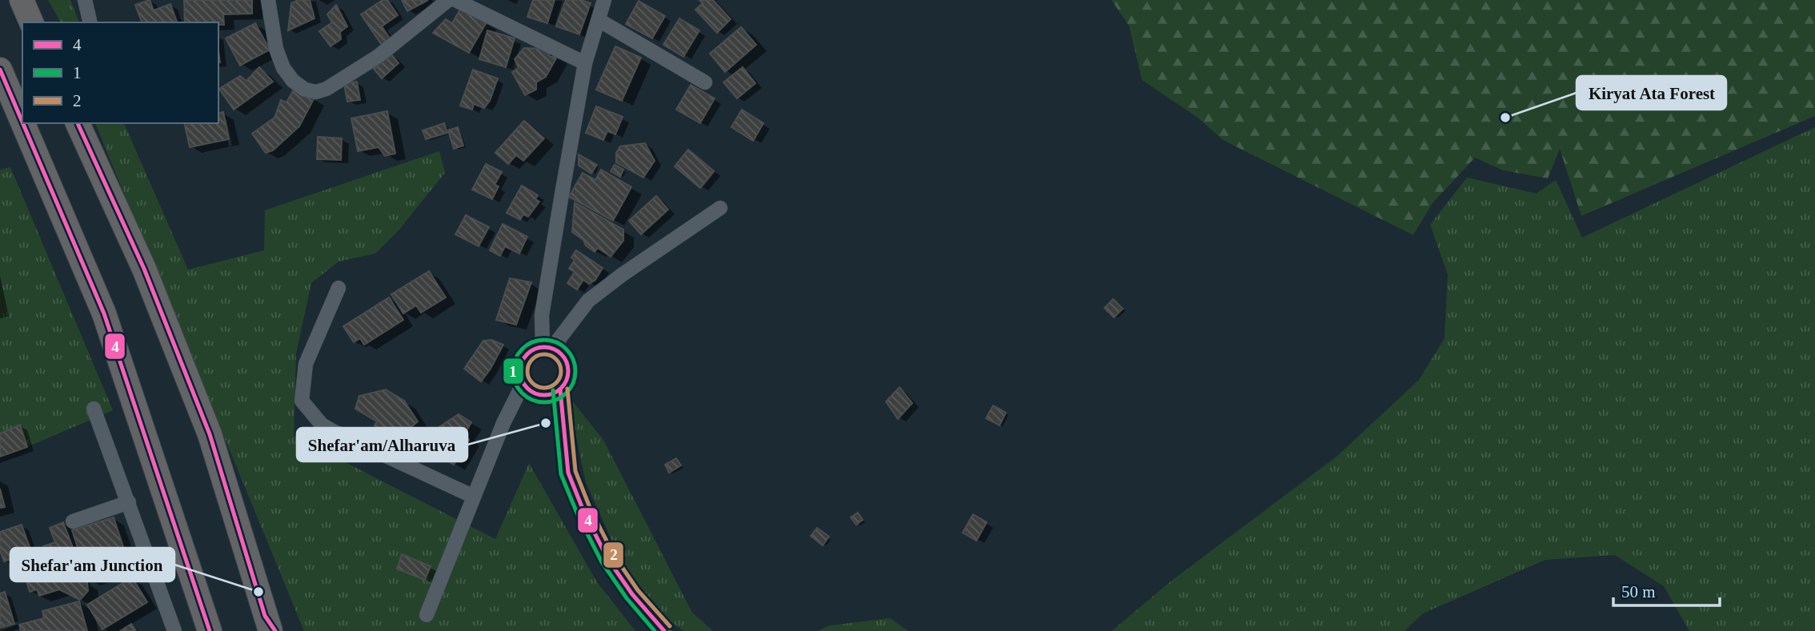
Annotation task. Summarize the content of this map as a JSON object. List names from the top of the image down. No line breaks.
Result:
{"places":["Kiryat Ata Forest","Shefar'am/Alharuva","Shefar'am Junction"],"lines":["transit line 4","transit line 1","transit line 2"],"legend":["4","1","2"],"scale_bar":"50 m"}
